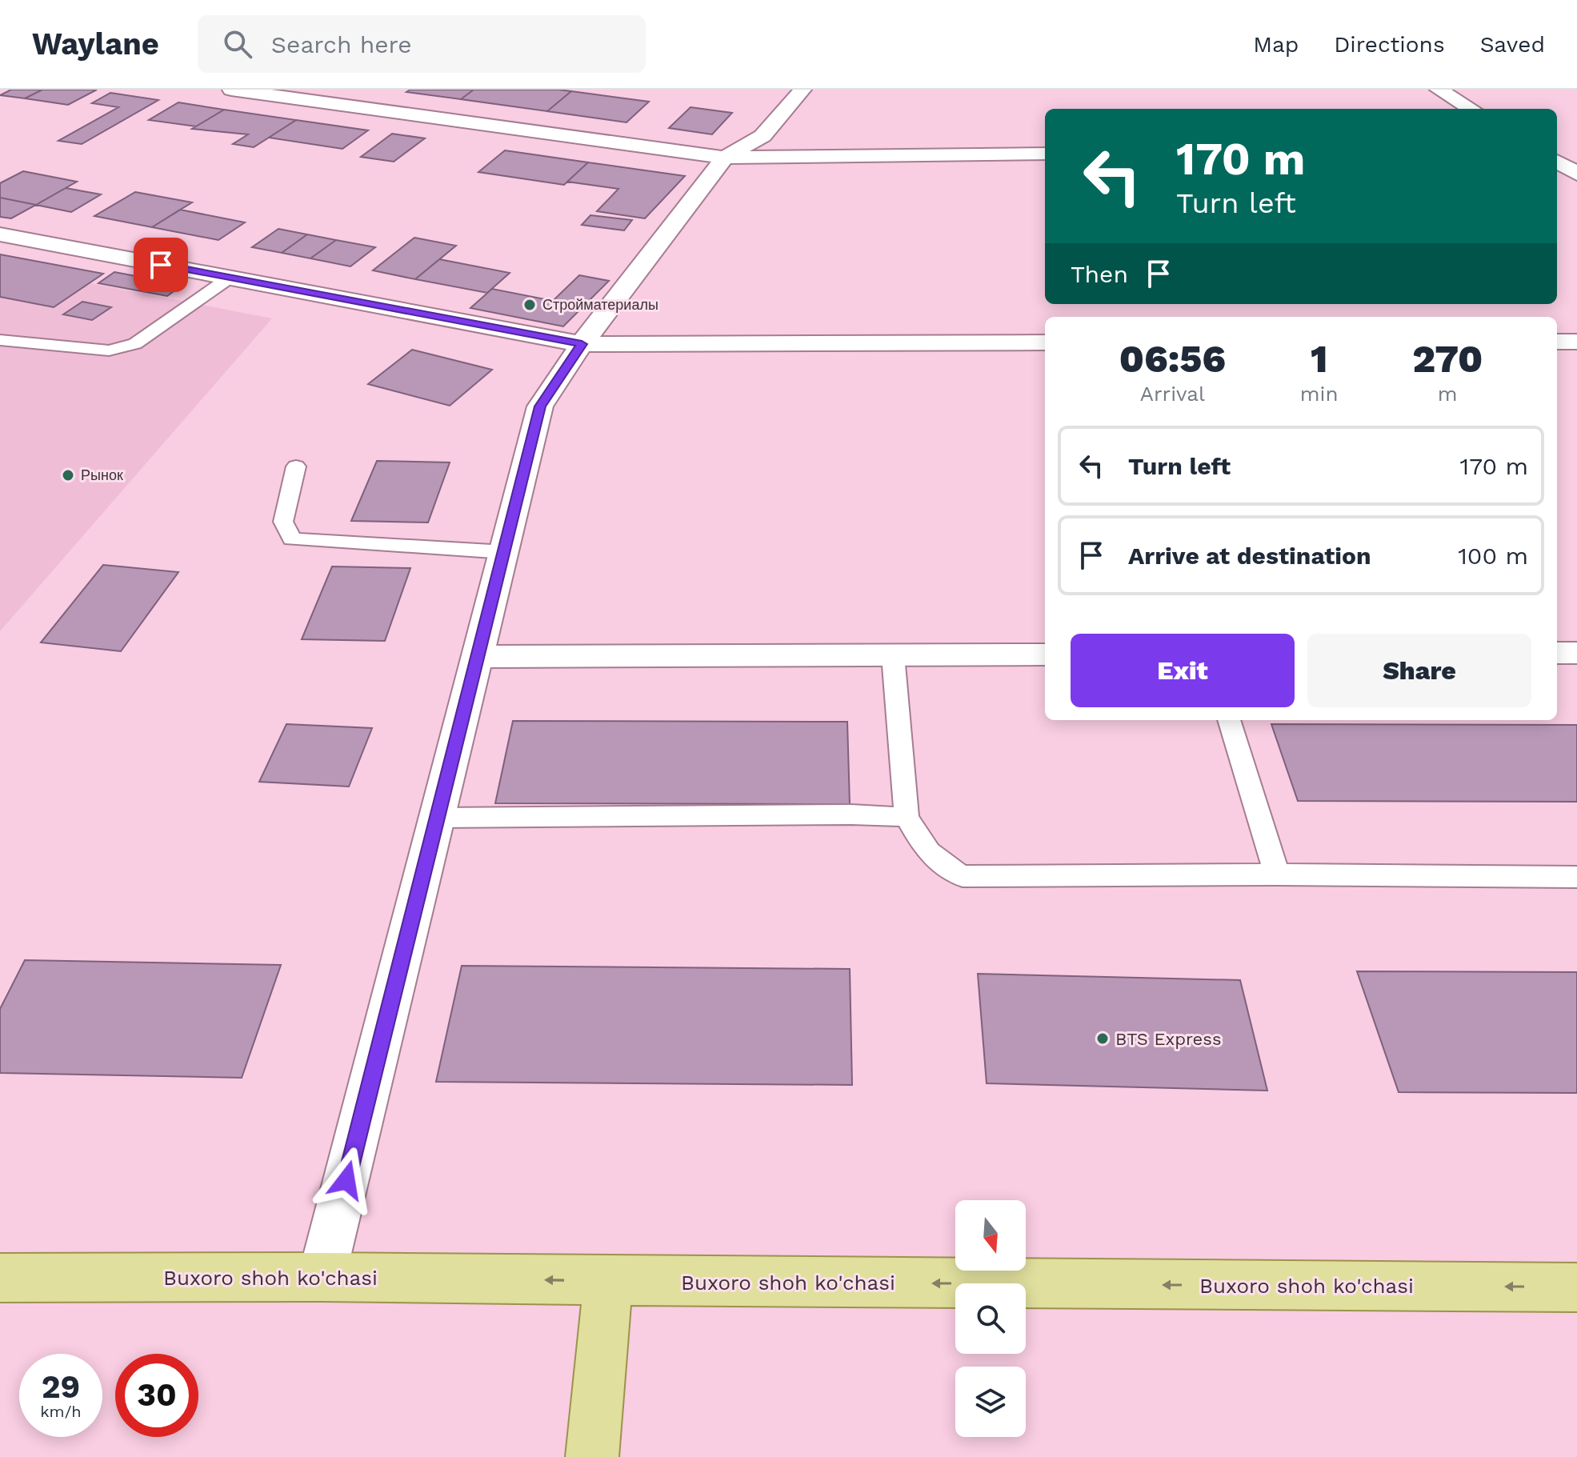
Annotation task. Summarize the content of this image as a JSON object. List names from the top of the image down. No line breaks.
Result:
{"streets":{"main road":["Buxoro shoh ko'chasi"]},"one_way":["Buxoro shoh ko'chasi"],"places":["Стройматериалы","Рынок","BTS Express"],"north":"bottom","page":{"header":"Waylane","search":"Search here","nav":["Map","Directions","Saved"],"turn":["170 m","Turn left"],"then":"Then","eta":["06:56","Arrival","1","min","270","m"],"list":[{"name":"Turn left","value":"170 m"},{"name":"Arrive at destination","value":"100 m"}],"buttons":["Exit","Share"],"speed":"29 km/h","limit":"30"}}
